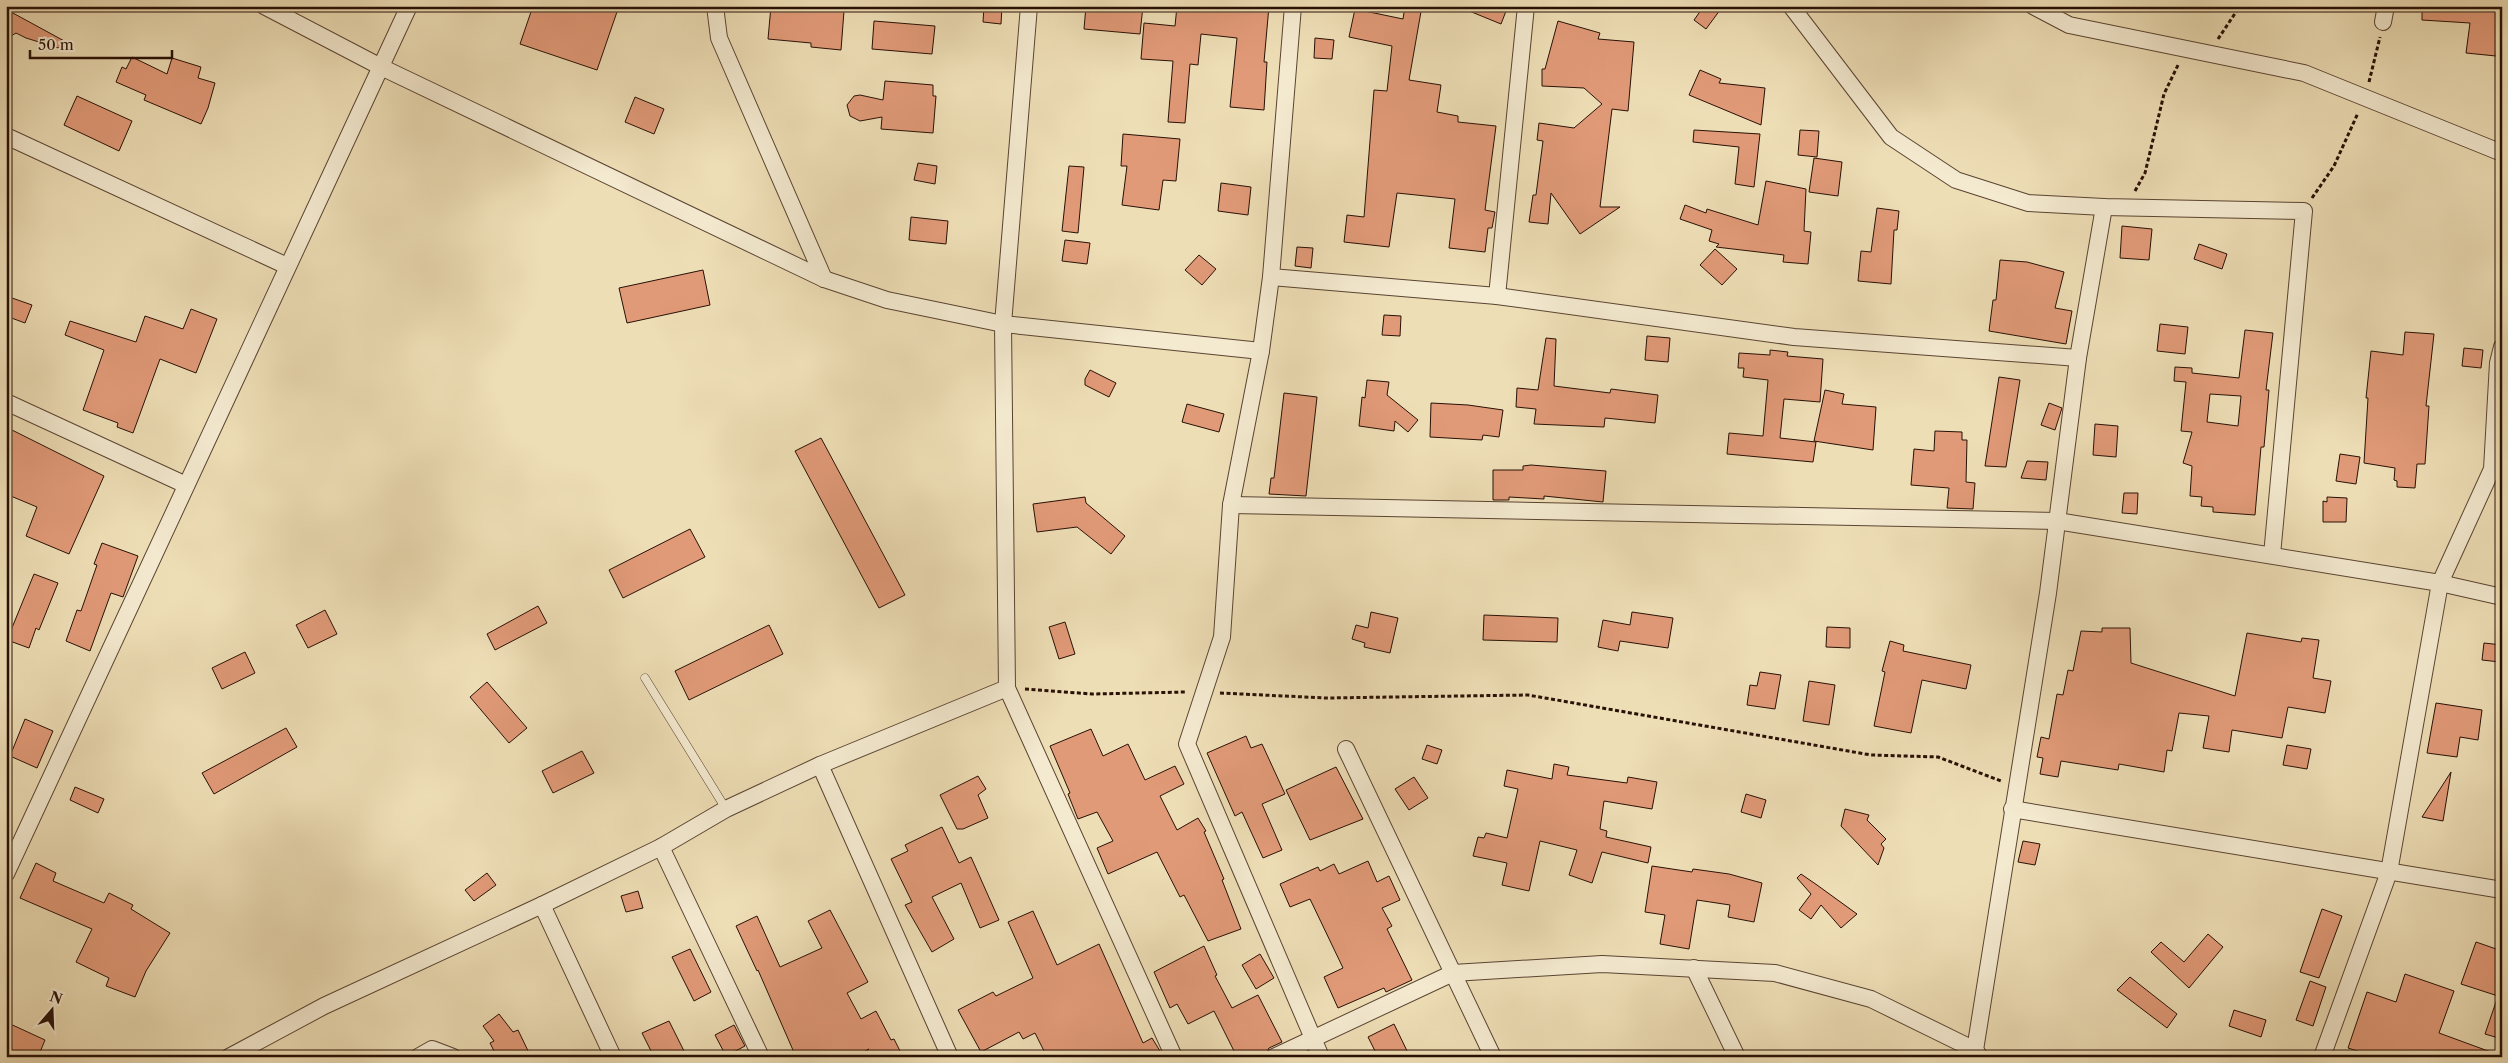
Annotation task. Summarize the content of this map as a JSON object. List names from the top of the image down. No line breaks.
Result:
{"scale_bar":"50 m","north":"top"}
